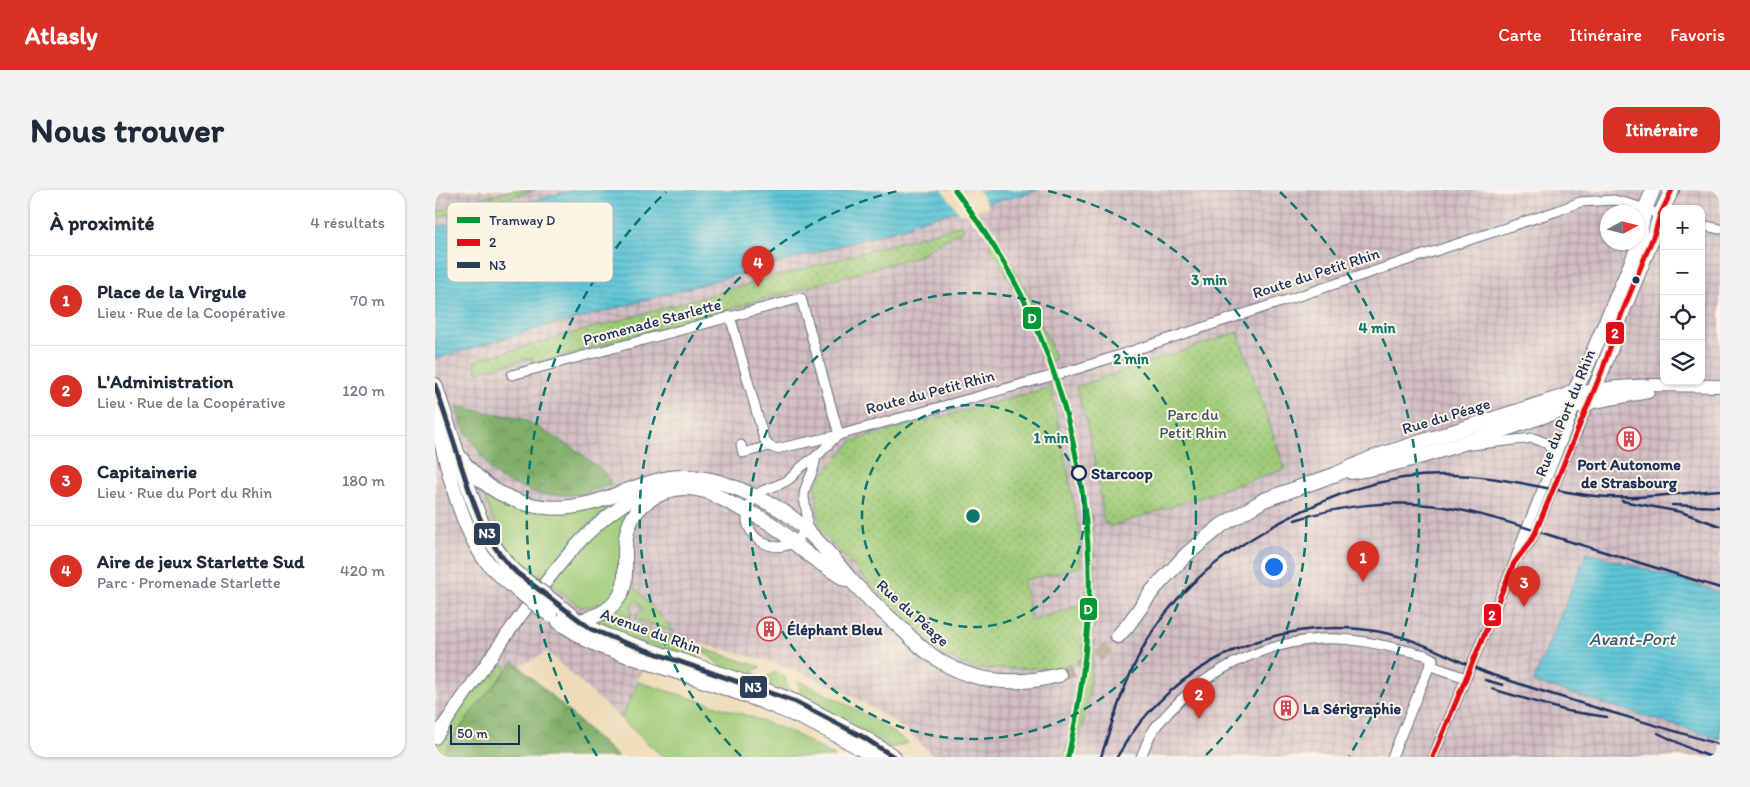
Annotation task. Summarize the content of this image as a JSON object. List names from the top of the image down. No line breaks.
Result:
{"streets":{"main road":["Rue du Port du Rhin","Rue du Péage","Avenue du Rhin"],"street":["Route du Petit Rhin","Promenade Starlette"]},"crossings":[["Route du Petit Rhin","Promenade Starlette"],["Route du Petit Rhin","Rue du Port du Rhin"],["Route du Petit Rhin","Rue du Péage"],["Rue du Port du Rhin","Rue du Péage"]],"water":["Avant-Port"],"parks":["Parc du Petit Rhin"],"places":{"building":["Port Autonome de Strasbourg","Éléphant Bleu","La Sérigraphie"],"other":["Starcoop"]},"lines":["tram line D","transit line 2","transit line N3"],"legend":["Tramway D","2","N3"],"scale_bar":"50 m","north":"right","page":{"header":"Atlasly","nav":["Carte","Itinéraire","Favoris"],"buttons":"Itinéraire","title":"Nous trouver","heading":["À proximité","4 résultats"],"map_buttons":["+","−"],"pins":["4","1","3","2"],"list":[{"mark":"1","name":"Place de la Virgule","note":"Lieu · Rue de la Coopérative","value":"70 m"},{"mark":"2","name":"L'Administration","note":"Lieu · Rue de la Coopérative","value":"120 m"},{"mark":"3","name":"Capitainerie","note":"Lieu · Rue du Port du Rhin","value":"180 m"},{"mark":"4","name":"Aire de jeux Starlette Sud","note":"Parc · Promenade Starlette","value":"420 m"}],"scale":"50 m"},"rings":["3 min","4 min","2 min","1 min"]}
